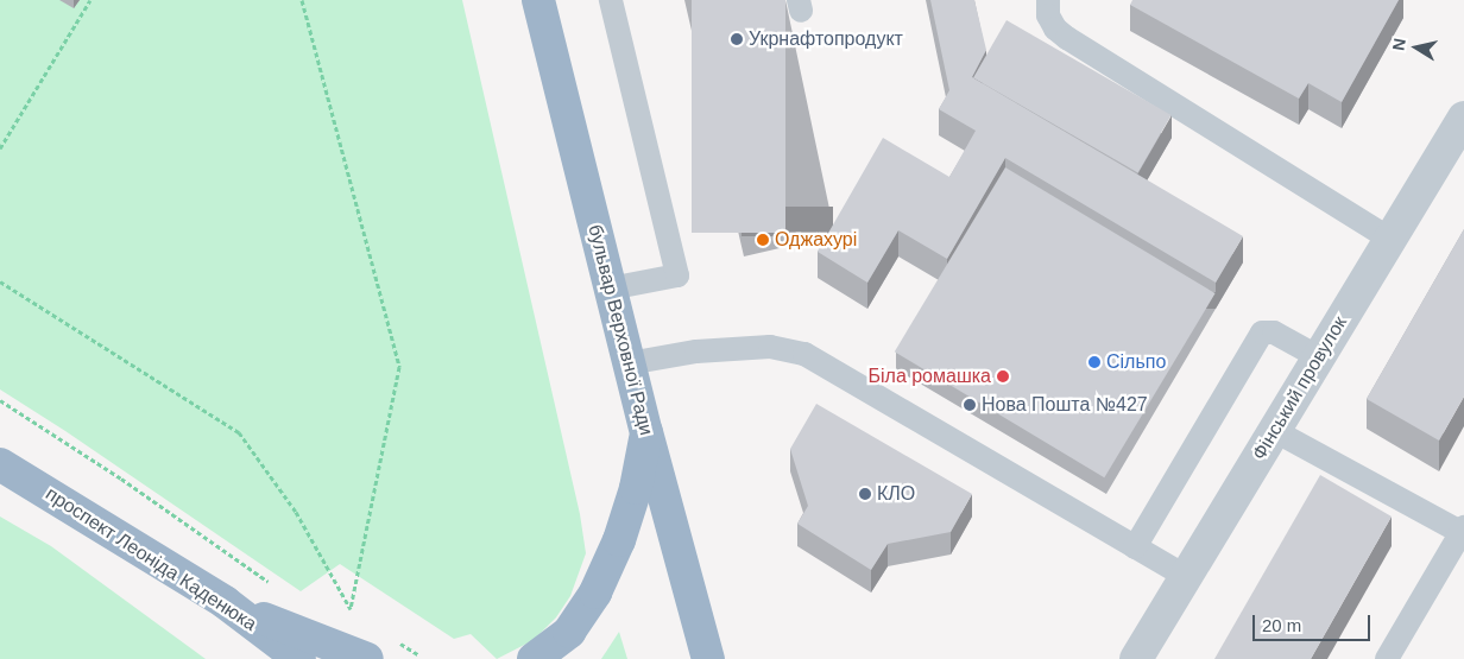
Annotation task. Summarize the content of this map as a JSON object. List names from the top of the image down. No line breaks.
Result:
{"streets":{"highway":["бульвар Верховної Ради","проспект Леоніда Каденюка"],"street":["Фінський провулок"]},"places":["Укрнафтопродукт","Оджахурі","Сільпо","Біла ромашка","Нова Пошта №427","КЛО"],"scale_bar":"20 m","north":"left"}
